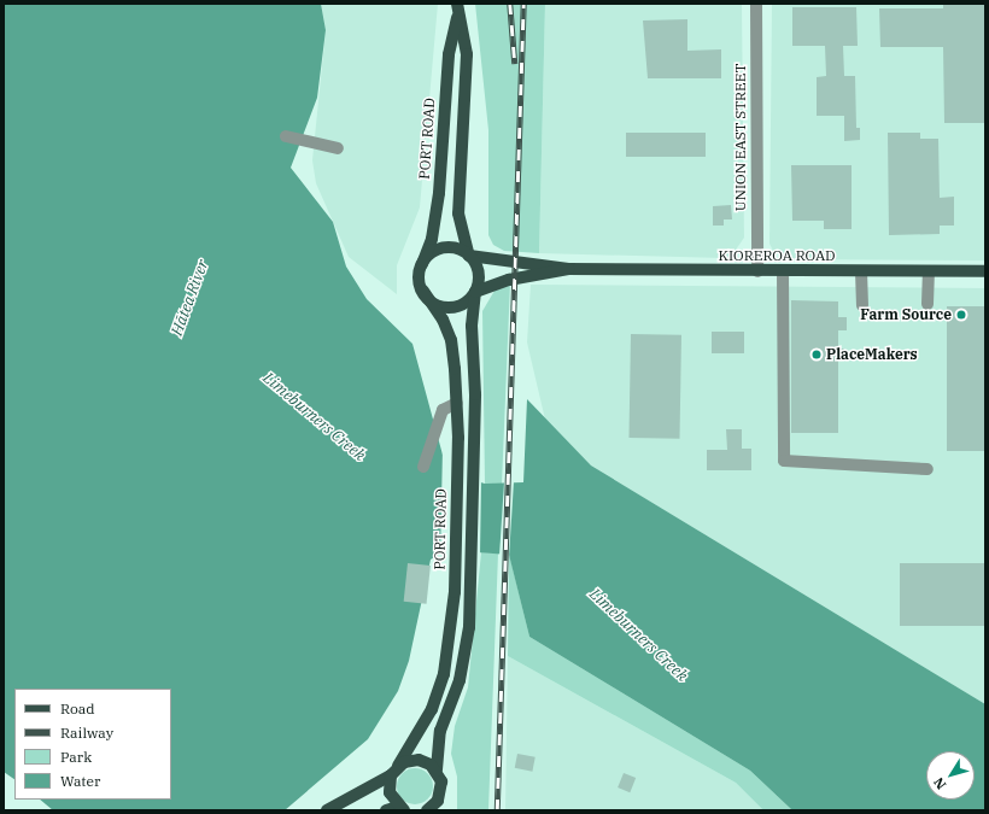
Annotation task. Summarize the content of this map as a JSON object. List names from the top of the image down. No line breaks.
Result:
{"streets":{"main road":["PORT ROAD","KIOREROA ROAD"],"street":["UNION EAST STREET"]},"crossings":[["UNION EAST STREET","KIOREROA ROAD"],["PORT ROAD","KIOREROA ROAD"]],"water":["Hātea River","Limeburners Creek"],"places":["Farm Source","PlaceMakers"],"legend":["Road","Railway","Park","Water"],"north":"bottom left"}
